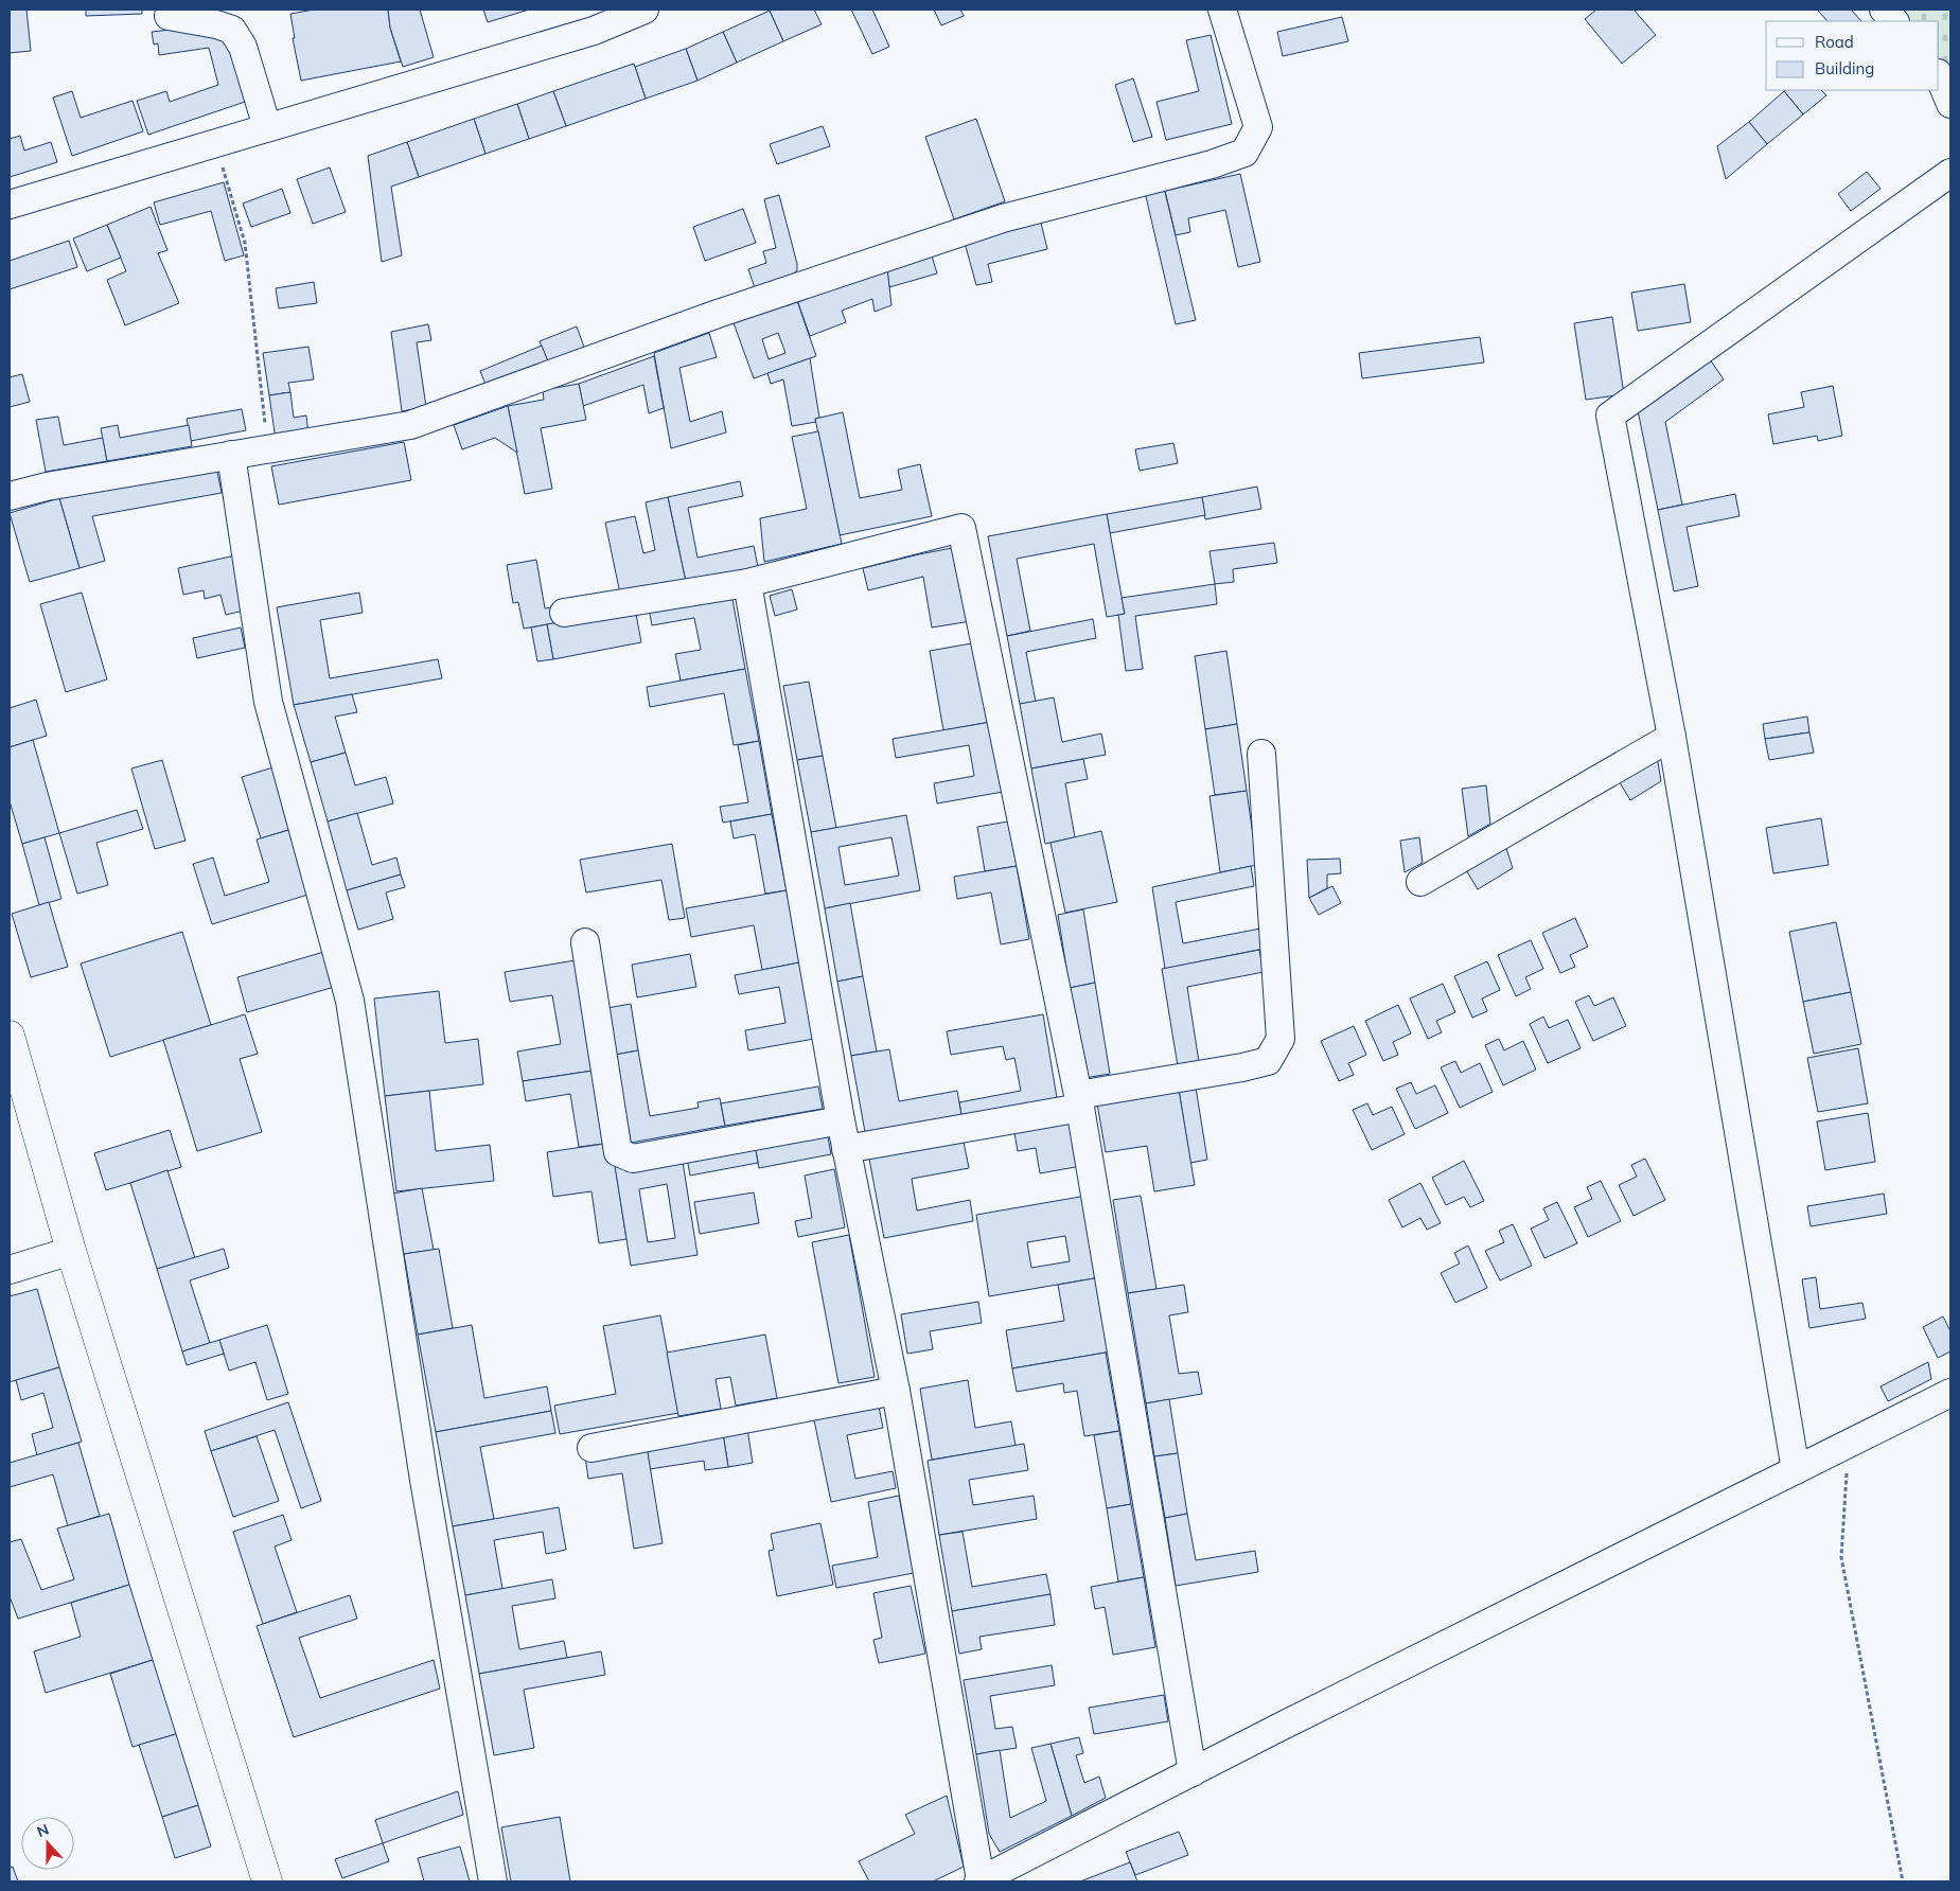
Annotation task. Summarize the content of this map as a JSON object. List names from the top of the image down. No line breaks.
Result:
{"legend":["Road","Building"],"north":"top"}
